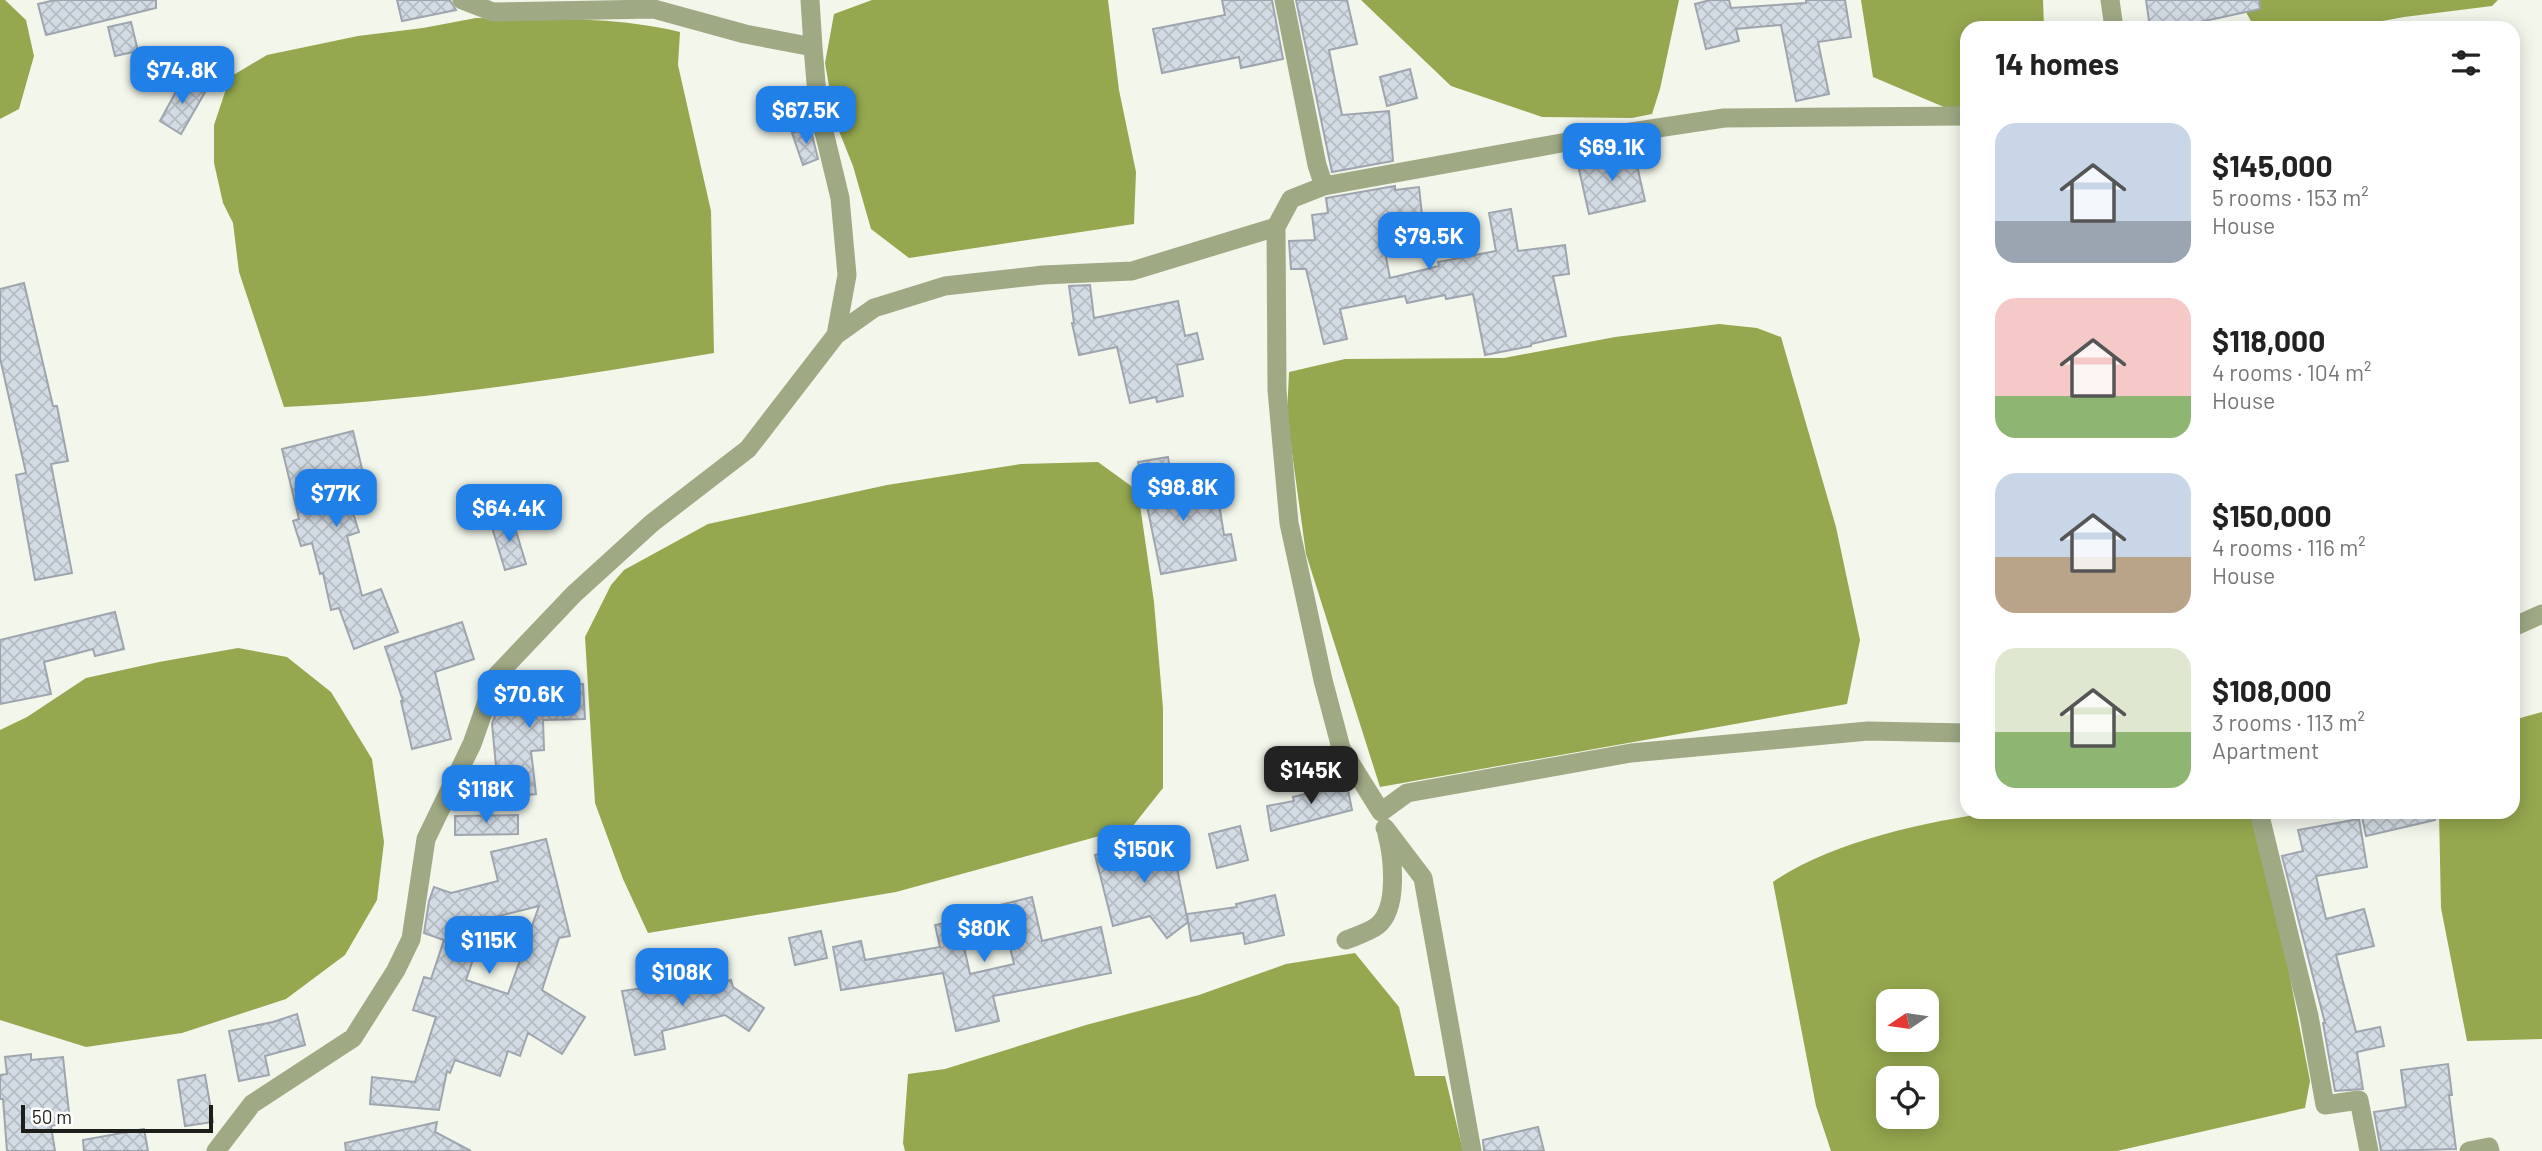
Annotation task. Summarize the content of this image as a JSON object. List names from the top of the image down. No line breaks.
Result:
{"scale_bar":"50 m","north":"left","page":{"heading":"14 homes","price":["$74.8K","$67.5K","$69.1K","$79.5K","$98.8K","$77K","$64.4K","$70.6K","$145K","$118K","$150K","$80K","$115K","$108K"],"list":[{"name":"$145,000","note":"5 rooms · 153 m² · House"},{"name":"$118,000","note":"4 rooms · 104 m² · House"},{"name":"$150,000","note":"4 rooms · 116 m² · House"},{"name":"$108,000","note":"3 rooms · 113 m² · Apartment"}],"scale":"50 m"}}
